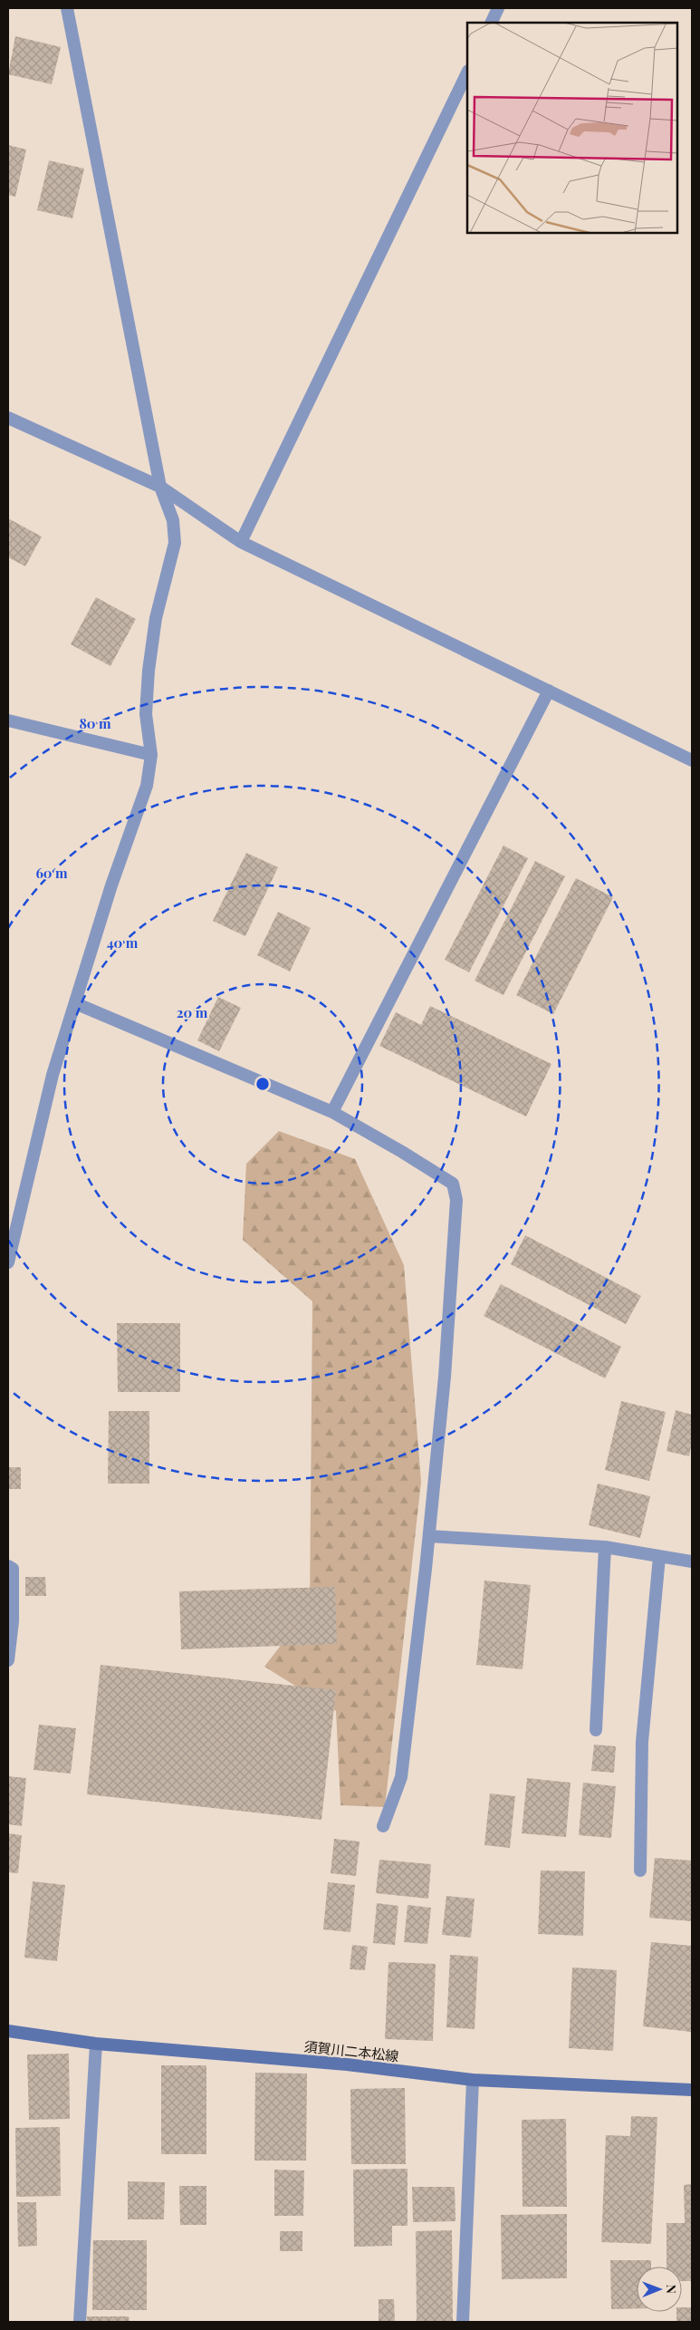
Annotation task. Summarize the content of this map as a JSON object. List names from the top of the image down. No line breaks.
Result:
{"streets":{"main road":["須賀川二本松線"]},"north":"right","rings":["80 m","60 m","40 m","20 m"]}
